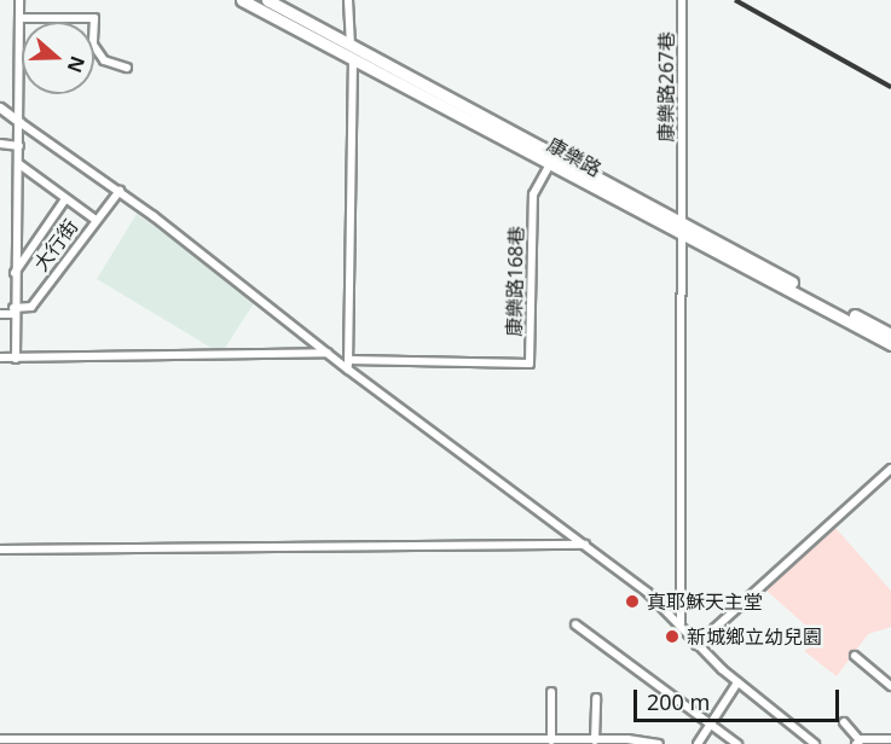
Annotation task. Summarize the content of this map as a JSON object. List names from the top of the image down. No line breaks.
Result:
{"streets":{"main road":["康樂路"],"street":["康樂路267巷","大行街","康樂路168巷"]},"crossings":[["康樂路267巷","康樂路"],["康樂路","康樂路168巷"]],"places":["真耶穌天主堂","新城鄉立幼兒園"],"scale_bar":"200 m","north":"right"}
